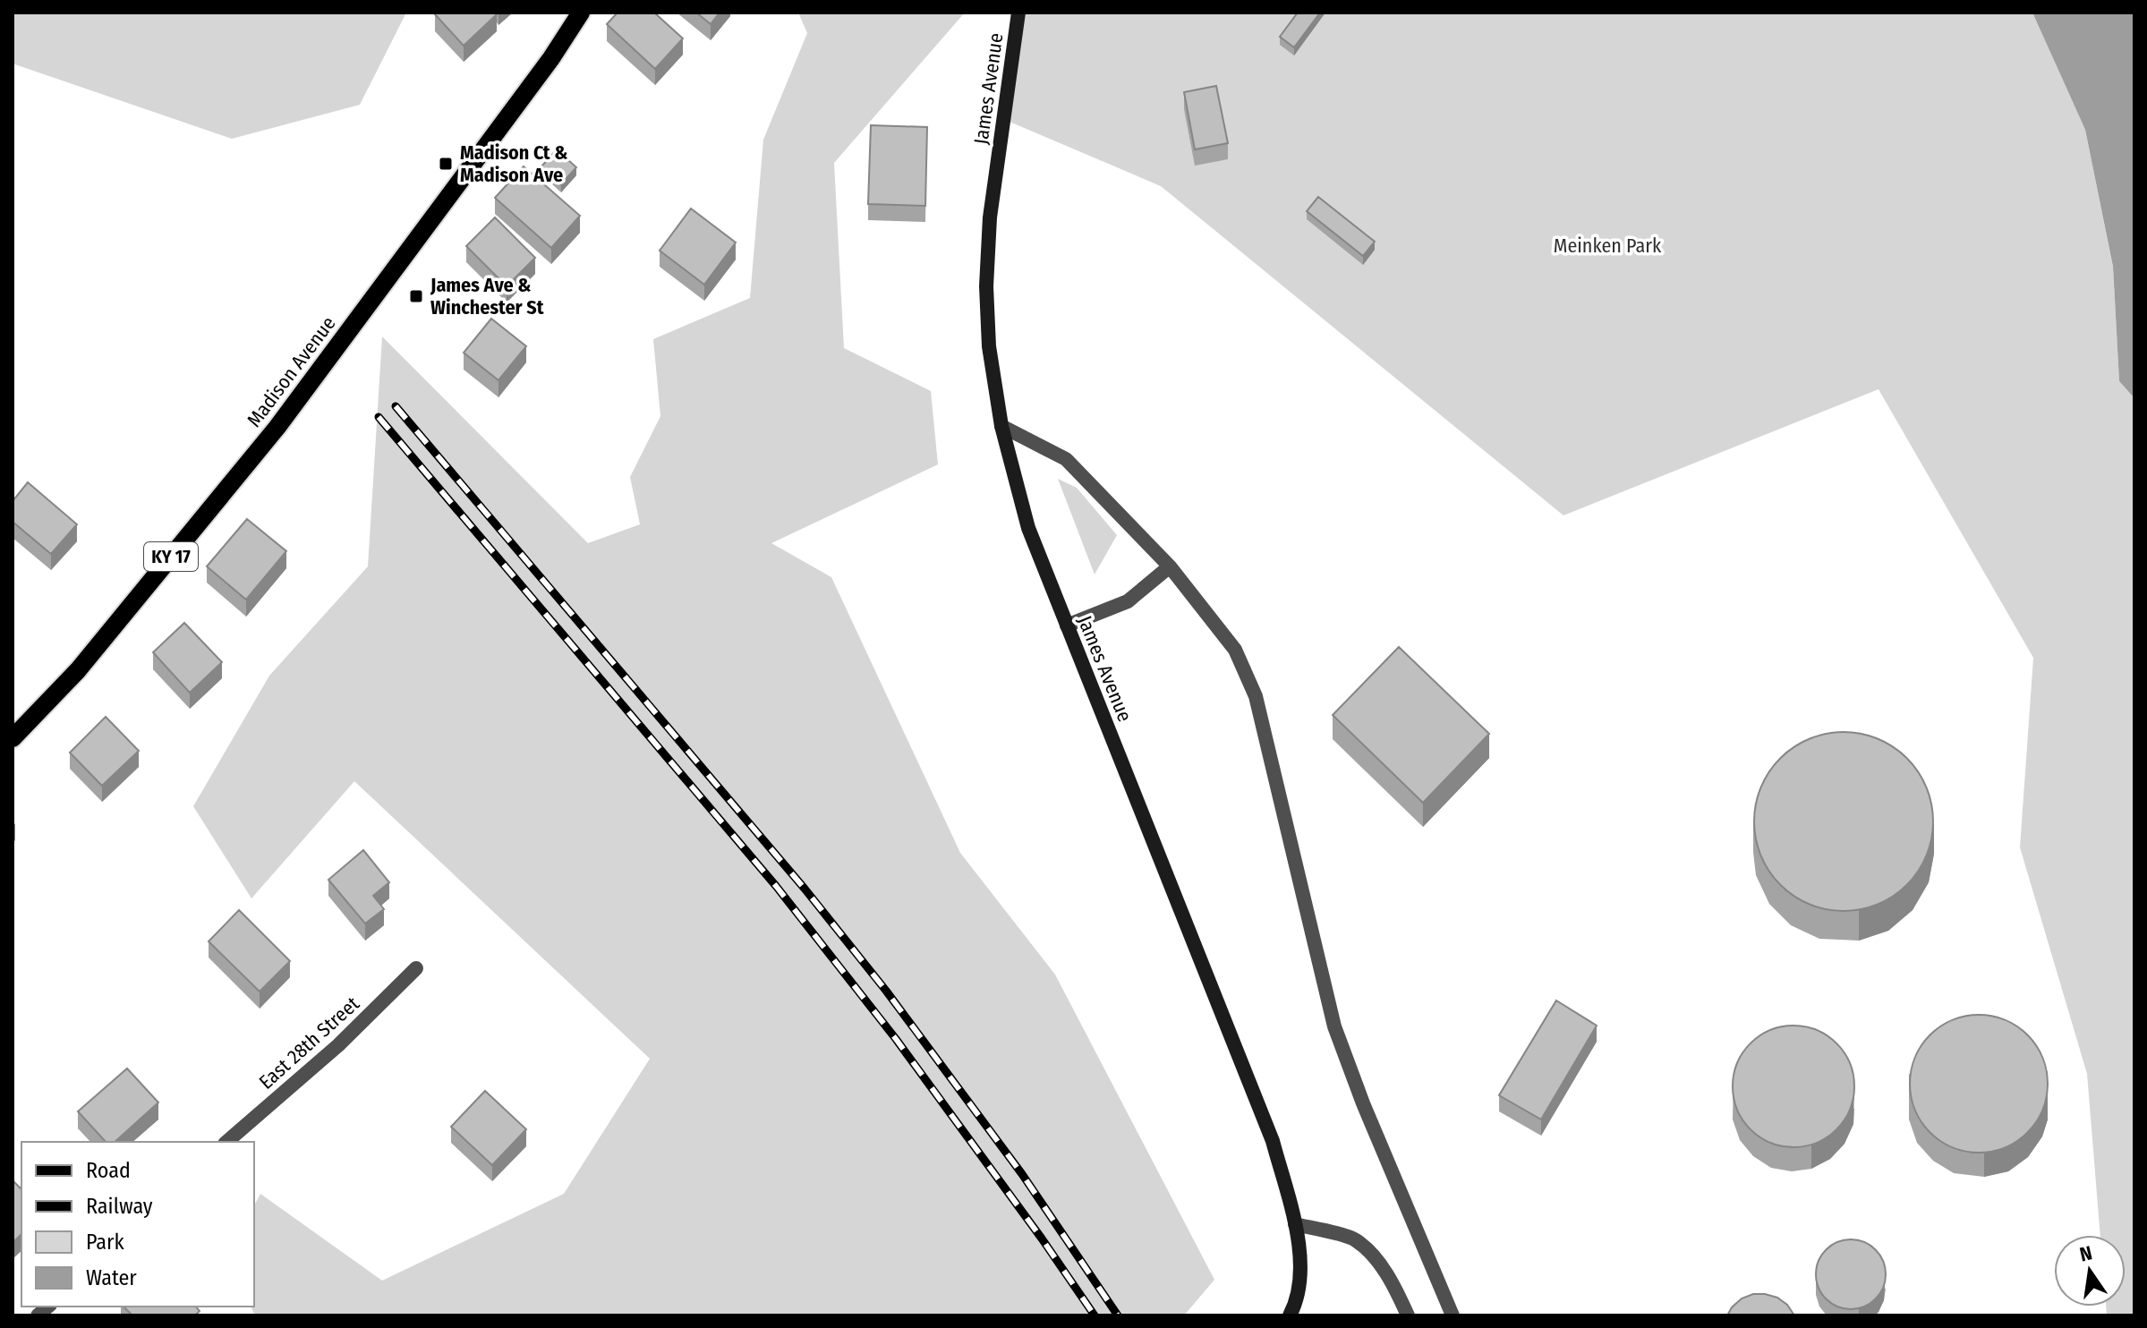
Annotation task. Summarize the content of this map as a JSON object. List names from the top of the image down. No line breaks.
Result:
{"streets":{"main road":["James Avenue","Madison Avenue","KY 17"],"street":["East 28th Street"]},"parks":["Meinken Park"],"places":{"transit":["Madison Ct & Madison Ave","James Ave & Winchester St"]},"legend":["Road","Railway","Park","Water"],"north":"top"}
